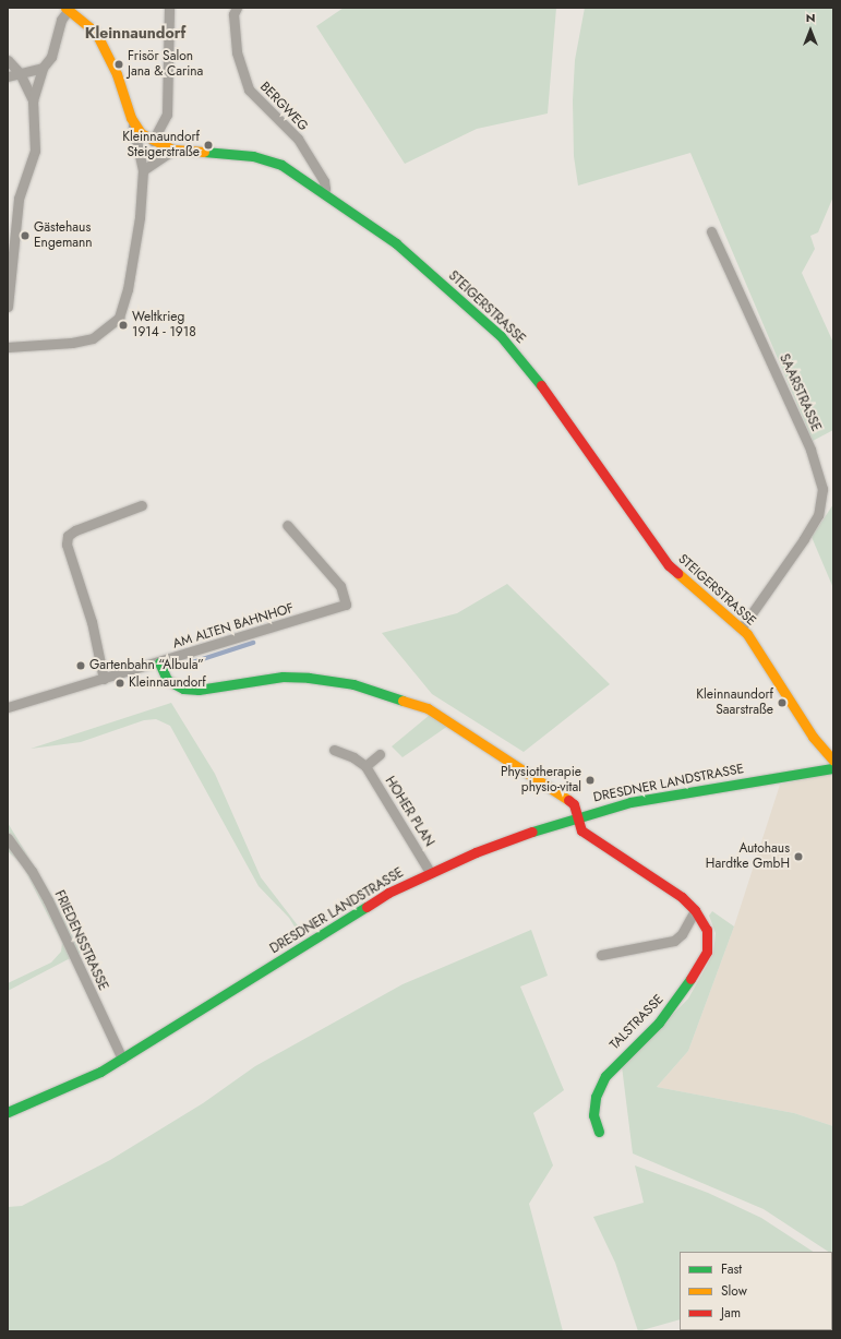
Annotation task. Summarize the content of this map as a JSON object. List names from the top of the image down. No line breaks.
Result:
{"streets":{"street":["BERGWEG","STEIGERSTRASSE","SAARSTRASSE","AM ALTEN BAHNHOF","DRESDNER LANDSTRASSE","HOHER PLAN","FRIEDENSSTRASSE","TALSTRASSE"]},"crossings":[["BERGWEG","STEIGERSTRASSE"],["STEIGERSTRASSE","SAARSTRASSE"],["AM ALTEN BAHNHOF","TALSTRASSE"],["DRESDNER LANDSTRASSE","HOHER PLAN"],["DRESDNER LANDSTRASSE","FRIEDENSSTRASSE"],["DRESDNER LANDSTRASSE","TALSTRASSE"]],"districts":["Kleinnaundorf"],"places":["Frisör Salon Jana & Carina","Kleinnaundorf Steigerstraße","Gästehaus Engemann","Weltkrieg 1914 - 1918","Gartenbahn “Albula”","Kleinnaundorf","Kleinnaundorf Saarstraße","Physiotherapie physio-vital","Autohaus Hardtke GmbH"],"legend":["Fast","Slow","Jam"],"north":"top"}
